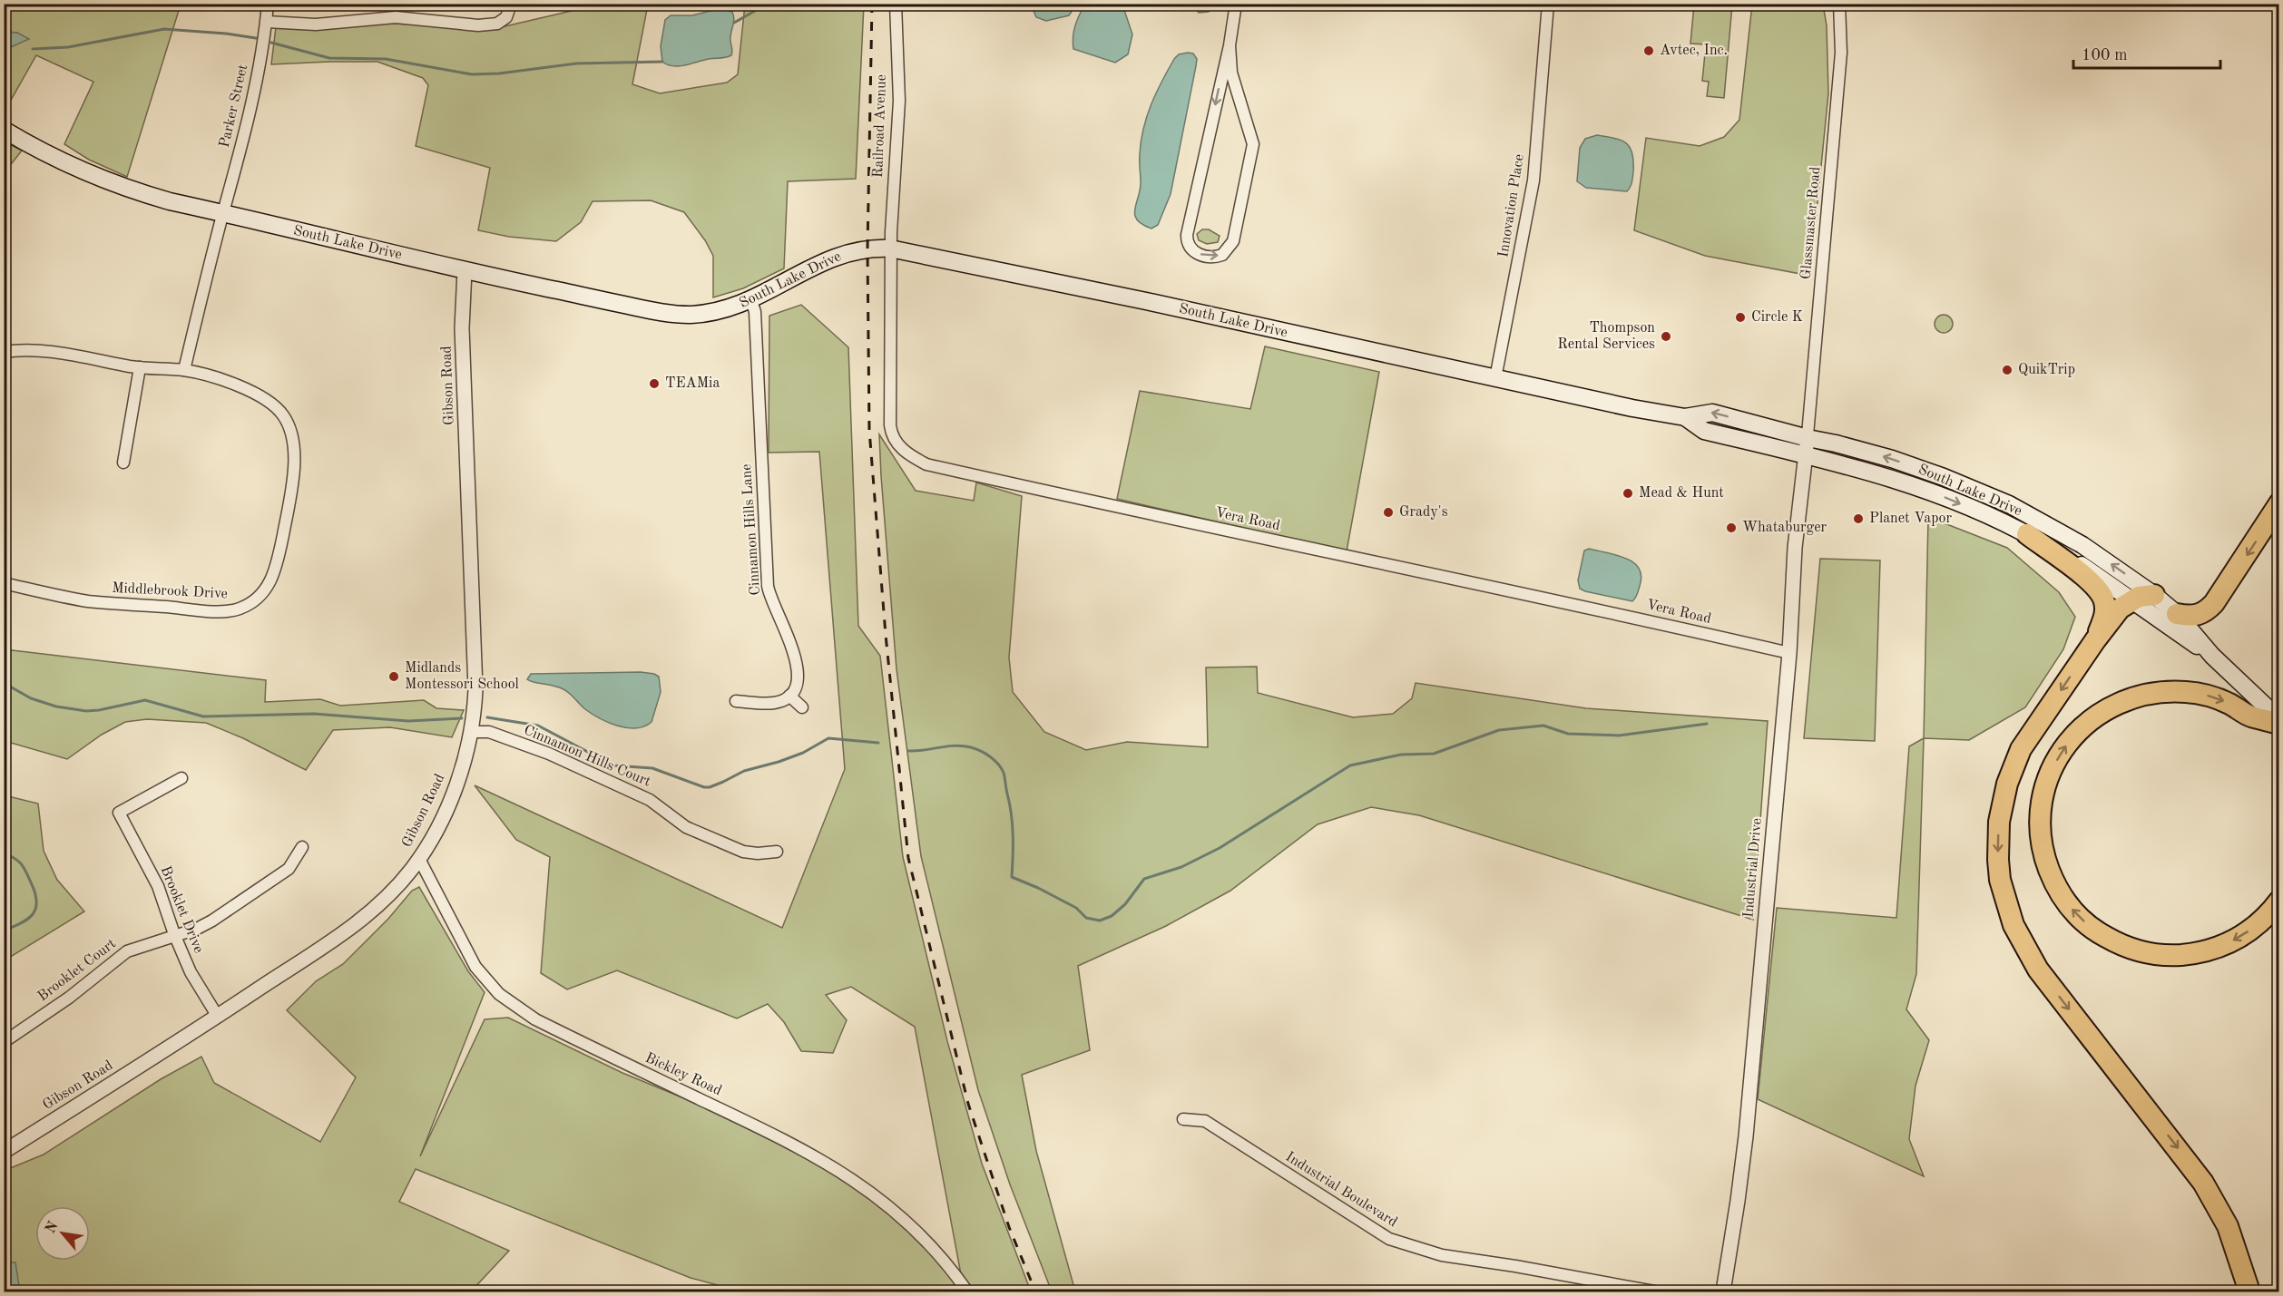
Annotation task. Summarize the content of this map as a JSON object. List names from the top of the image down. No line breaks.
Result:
{"streets":{"main road":["South Lake Drive"],"street":["Parker Street","Railroad Avenue","Innovation Place","Glassmaster Road","Gibson Road","Vera Road","Cinnamon Hills Lane","Middlebrook Drive","Cinnamon Hills Court","Industrial Drive","Brooklet Drive","Brooklet Court","Bickley Road","Industrial Boulevard"]},"crossings":[["Parker Street","South Lake Drive"],["Railroad Avenue","South Lake Drive"],["Railroad Avenue","Vera Road"],["Innovation Place","South Lake Drive"],["Glassmaster Road","South Lake Drive"],["Glassmaster Road","Industrial Drive"],["South Lake Drive","Gibson Road"],["South Lake Drive","Vera Road"],["South Lake Drive","Cinnamon Hills Lane"],["South Lake Drive","Industrial Drive"],["Gibson Road","Cinnamon Hills Court"],["Gibson Road","Brooklet Drive"],["Gibson Road","Bickley Road"],["Vera Road","Industrial Drive"],["Brooklet Drive","Brooklet Court"]],"places":["Avtec, Inc.","Circle K","Thompson Rental Services","QuikTrip","TEAMia","Mead & Hunt","Grady's","Planet Vapor","Whataburger","Midlands Montessori School"],"scale_bar":"100 m","north":"top left"}
